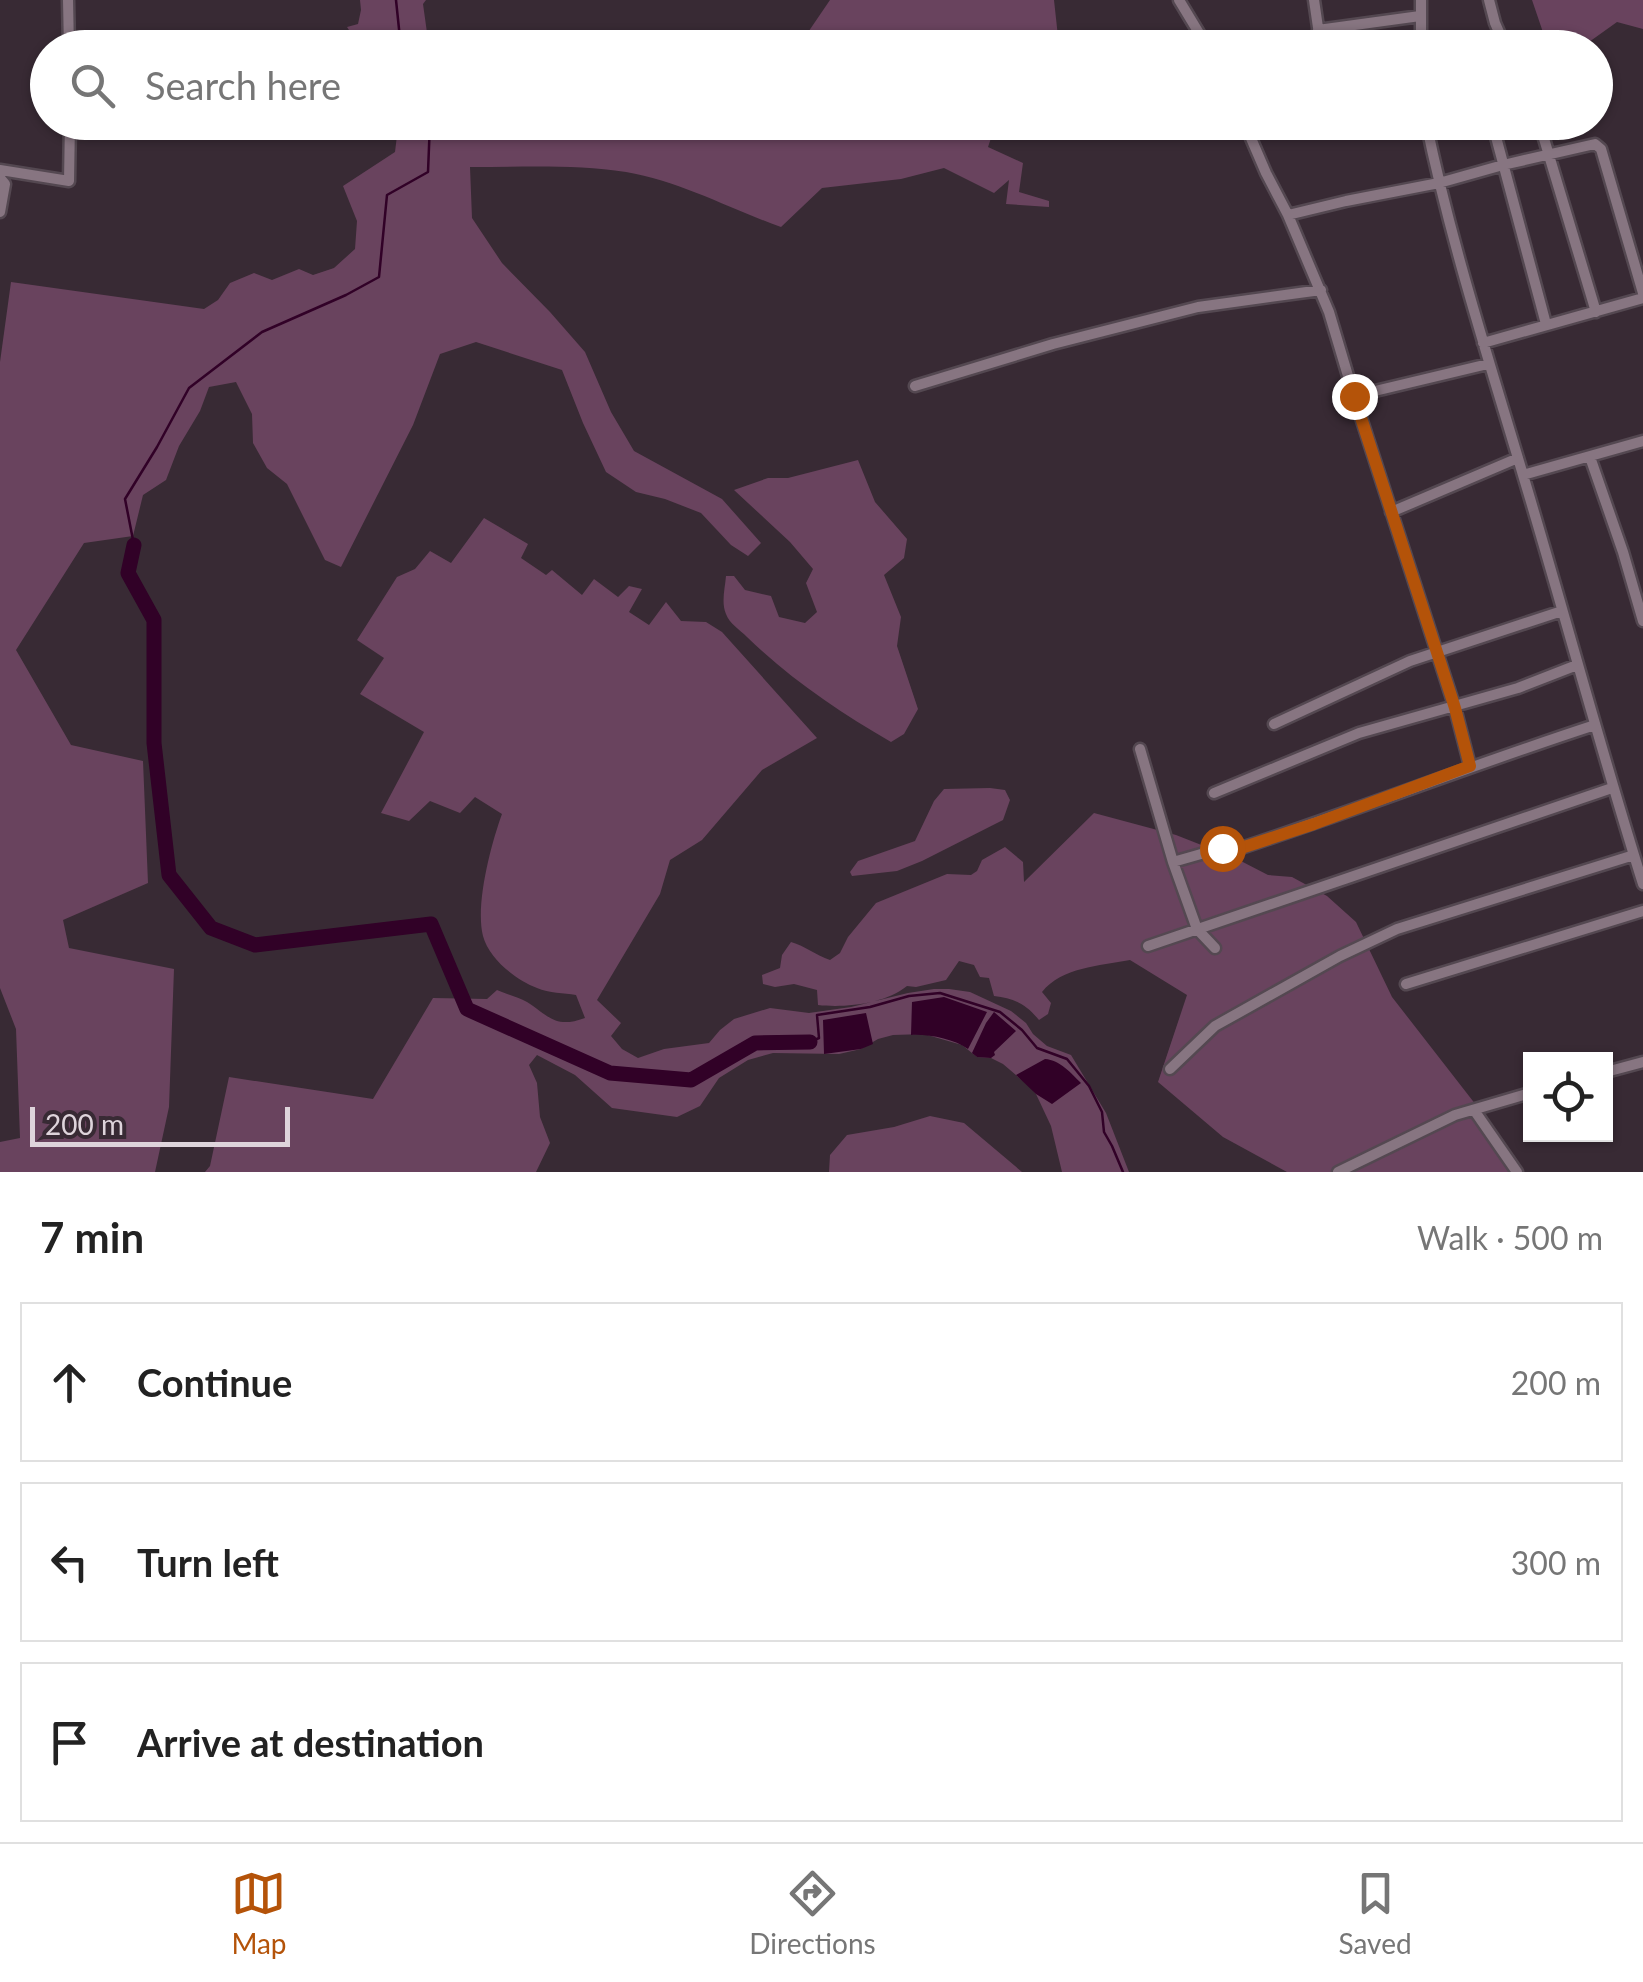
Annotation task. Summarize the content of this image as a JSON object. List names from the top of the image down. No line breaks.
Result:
{"scale_bar":"200 m","page":{"search":"Search here","scale":"200 m","heading":["7 min","Walk · 500 m"],"list":[["Continue","200 m"],["Turn left","300 m"],"Arrive at destination"],"nav":["Map","Directions","Saved"]}}
